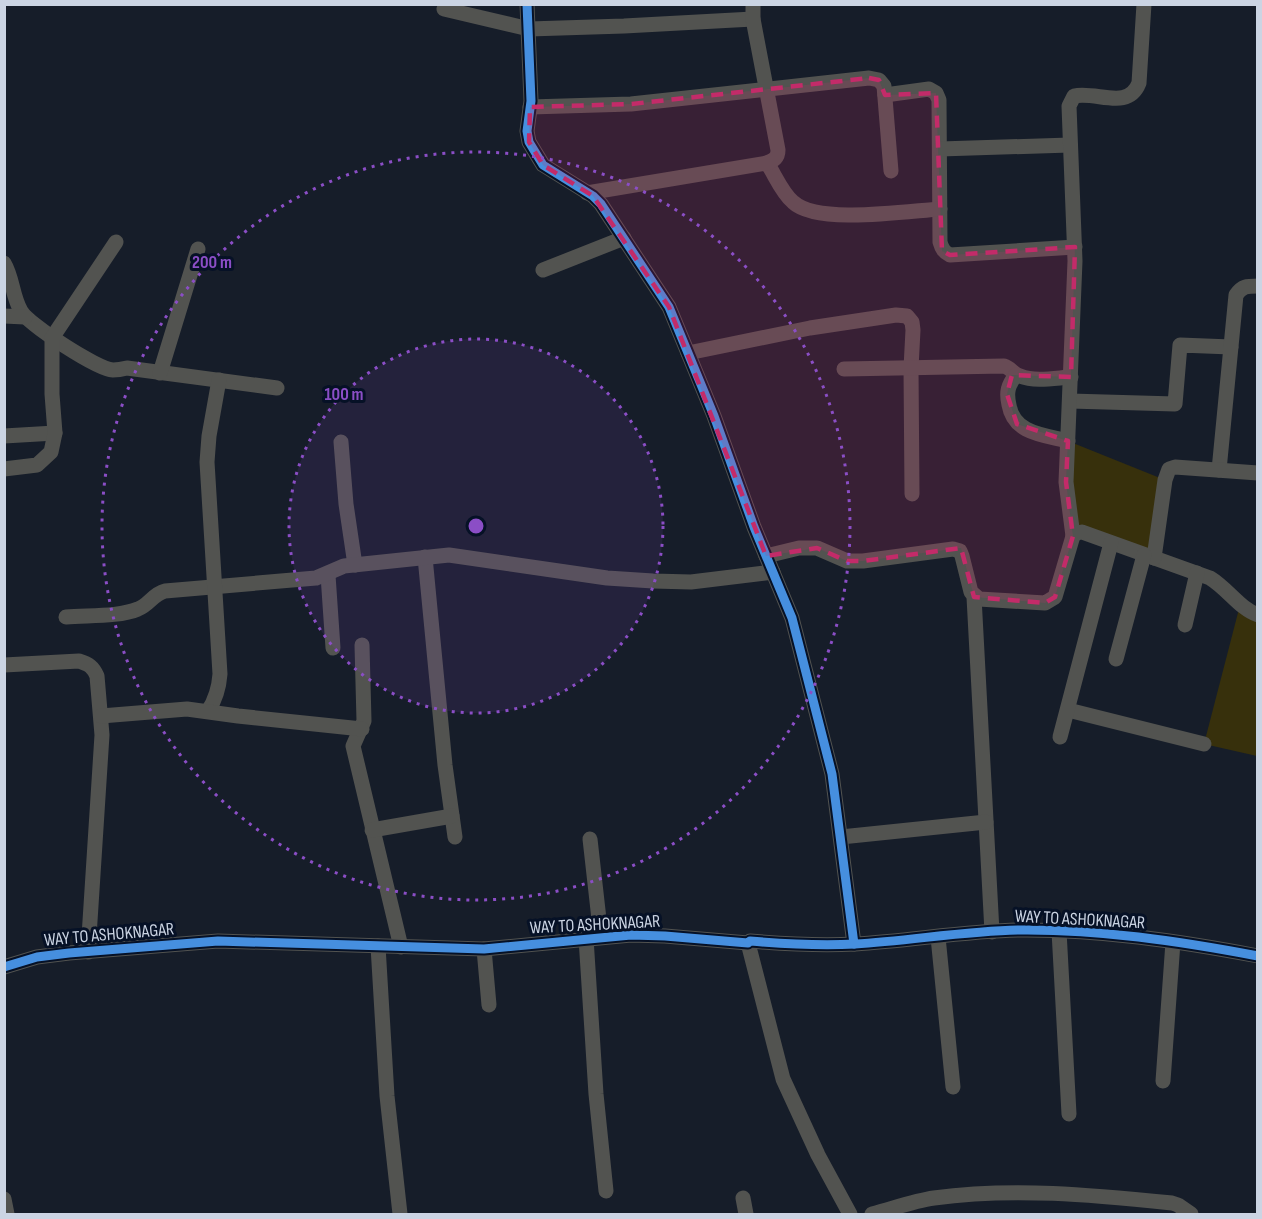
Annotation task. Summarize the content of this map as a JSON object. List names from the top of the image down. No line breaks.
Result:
{"streets":{"street":["WAY TO ASHOKNAGAR"]},"rings":["200 m","100 m"]}
